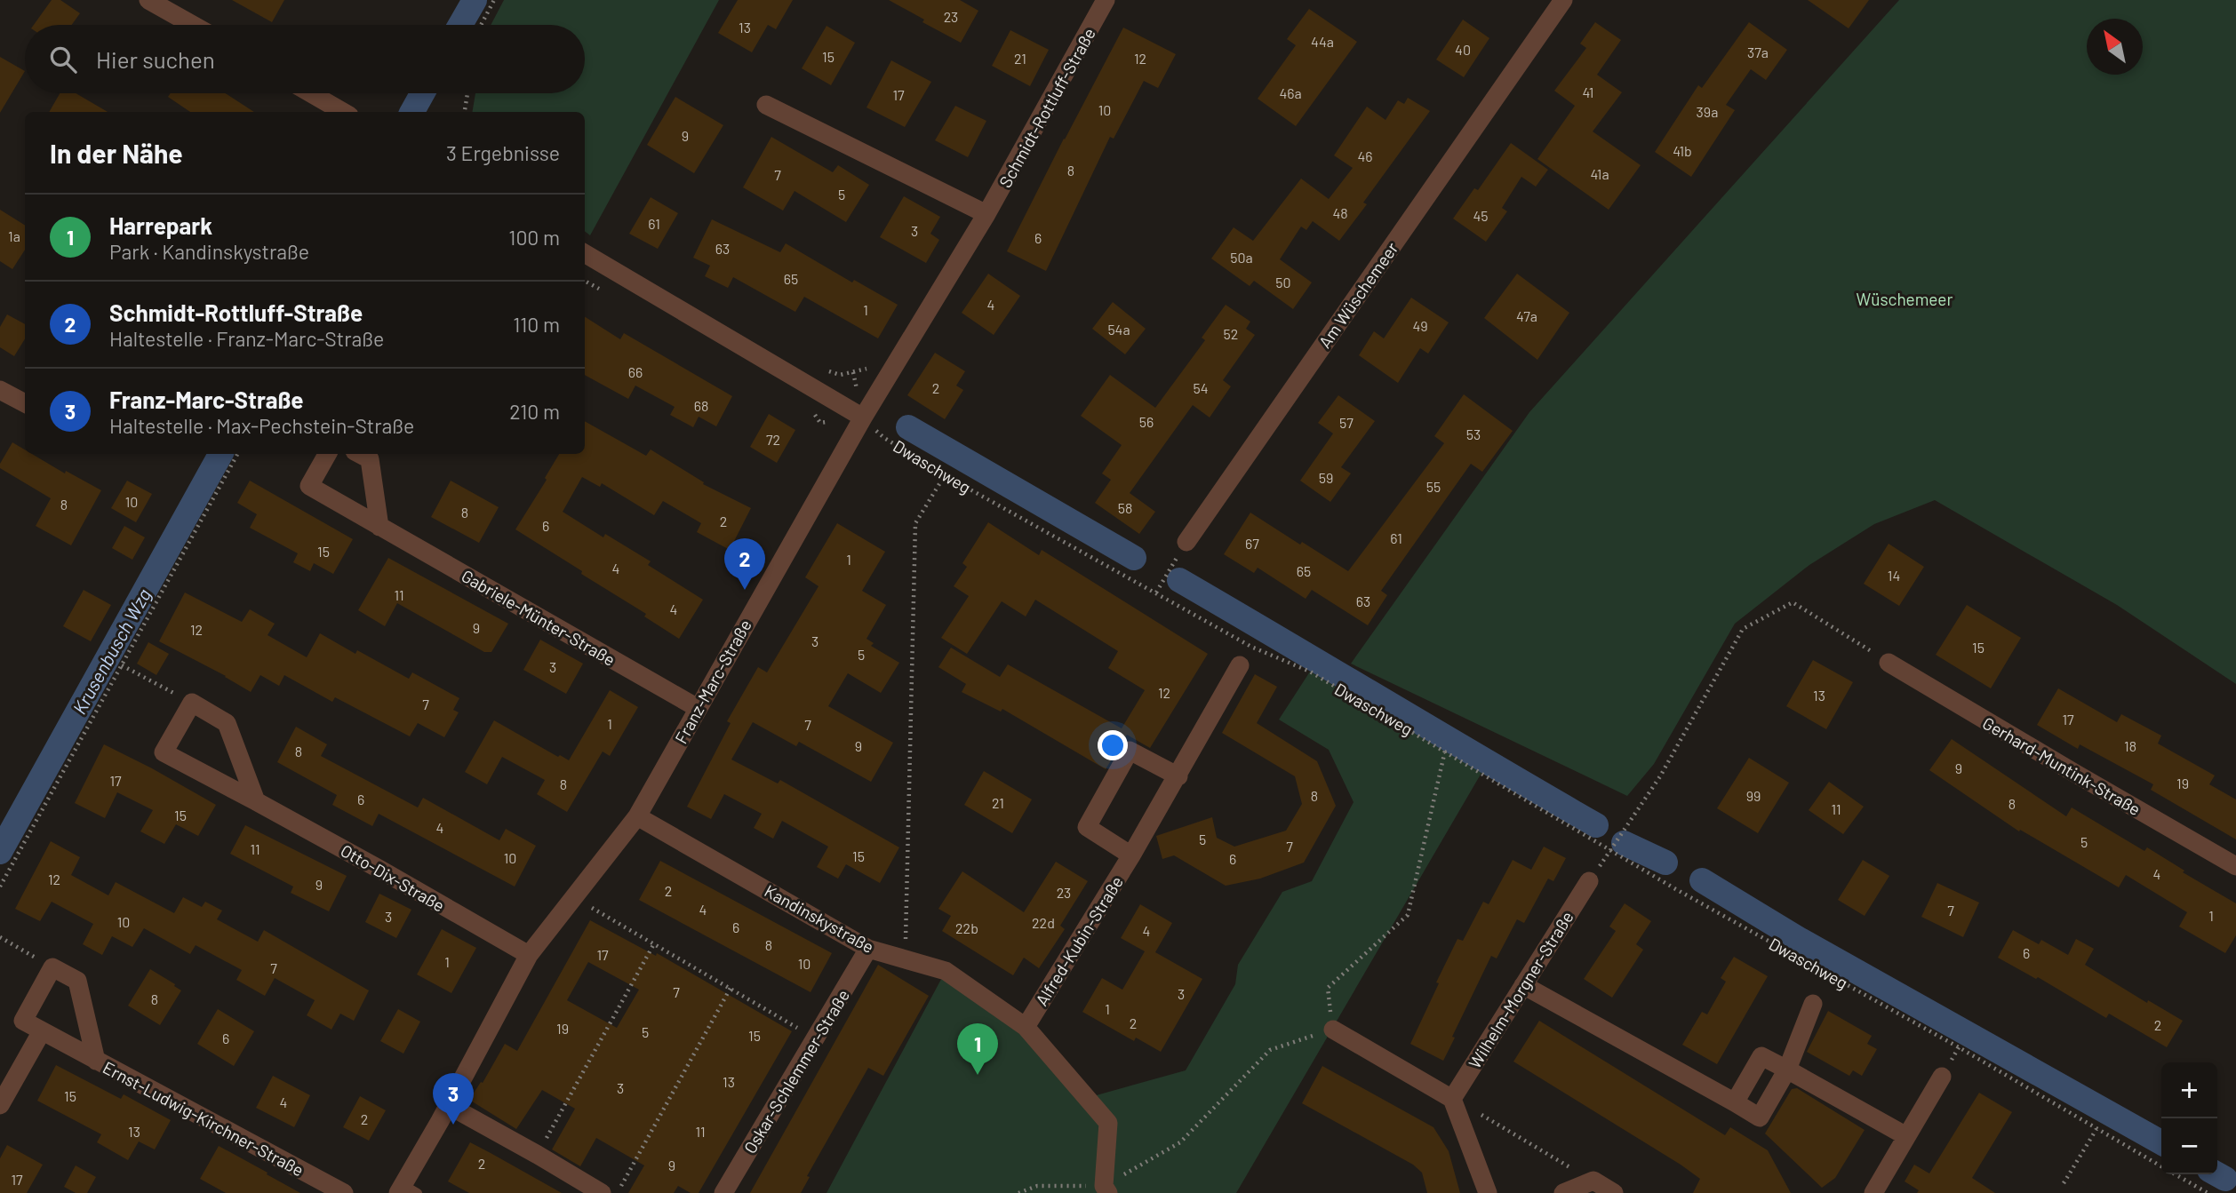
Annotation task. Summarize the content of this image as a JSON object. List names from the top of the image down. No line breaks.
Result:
{"streets":{"street":["Schmidt-Rottluff-Straße","Am Wüschemeer","Gabriele-Münter-Straße","Franz-Marc-Straße","Gerhard-Muntink-Straße","Otto-Dix-Straße","Kandinskystraße","Alfred-Kubin-Straße","Wilhelm-Morgner-Straße","Oskar-Schlemmer-Straße","Ernst-Ludwig-Kirchner-Straße"],"path":["Dwaschweg"]},"crossings":[["Schmidt-Rottluff-Straße","Dwaschweg"],["Schmidt-Rottluff-Straße","Franz-Marc-Straße"],["Dwaschweg","Franz-Marc-Straße"],["Gabriele-Münter-Straße","Franz-Marc-Straße"],["Franz-Marc-Straße","Otto-Dix-Straße"],["Franz-Marc-Straße","Kandinskystraße"],["Kandinskystraße","Alfred-Kubin-Straße"],["Kandinskystraße","Oskar-Schlemmer-Straße"]],"water":["Krusenbusch Wzg"],"parks":["Wüschemeer"],"house_numbers":["23","13","44a","40","37a","15","21","12","41","46a","17","10","39a","9","41b","46","8","41a","7","5","48","45","61","3","1a","6","63","50a","65","50","4","1","47a","49","54a","52","66","2","54","68","56","57","53","72","59","55","10","8","58","8","2","6","61","67","15","1","4","65","14","11","63","4","9","12","3","15","5","3","12","13","7","17","1","7","9","18","8","9","17","19","8","8","99","6","21","8","11","15","4","5","5","7","11","15","10","6","4","12","9","2","23","4","7","1","3","10","22d","6","22b","4","8","6","17","1","10","7","7","3","8","1","2","2","19","5","15","6","13","3","15","4","2","13","11","2","9","17"],"north":"top left","page":{"search":"Hier suchen","heading":["In der Nähe","3 Ergebnisse"],"list":[{"mark":"1","name":"Harrepark","note":"Park · Kandinskystraße","value":"100 m"},{"mark":"2","name":"Schmidt-Rottluff-Straße","note":"Haltestelle · Franz-Marc-Straße","value":"110 m"},{"mark":"3","name":"Franz-Marc-Straße","note":"Haltestelle · Max-Pechstein-Straße","value":"210 m"}],"pins":["2","1","3"],"map_buttons":["+","−"]}}
